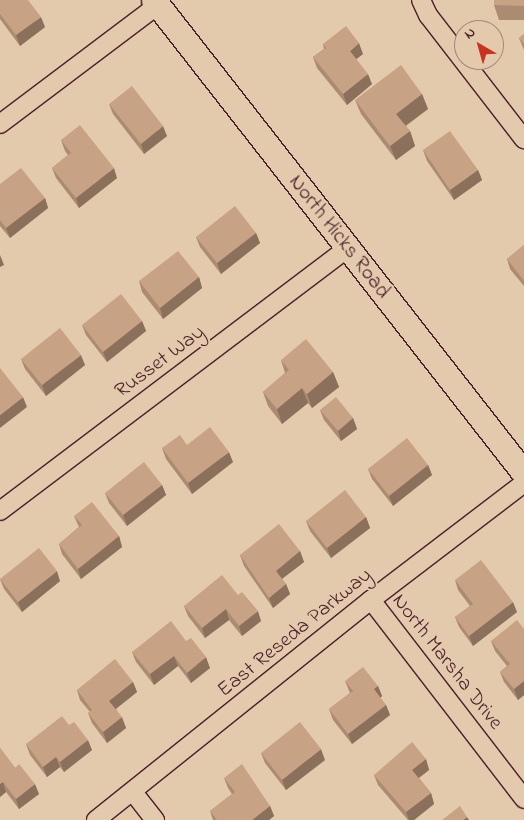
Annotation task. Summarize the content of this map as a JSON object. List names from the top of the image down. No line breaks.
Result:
{"streets":{"main road":["North Hicks Road"],"street":["Russet Way","East Reseda Parkway","North Marsha Drive"]},"crossings":[["North Hicks Road","Russet Way"],["East Reseda Parkway","North Marsha Drive"]],"north":"top left"}
